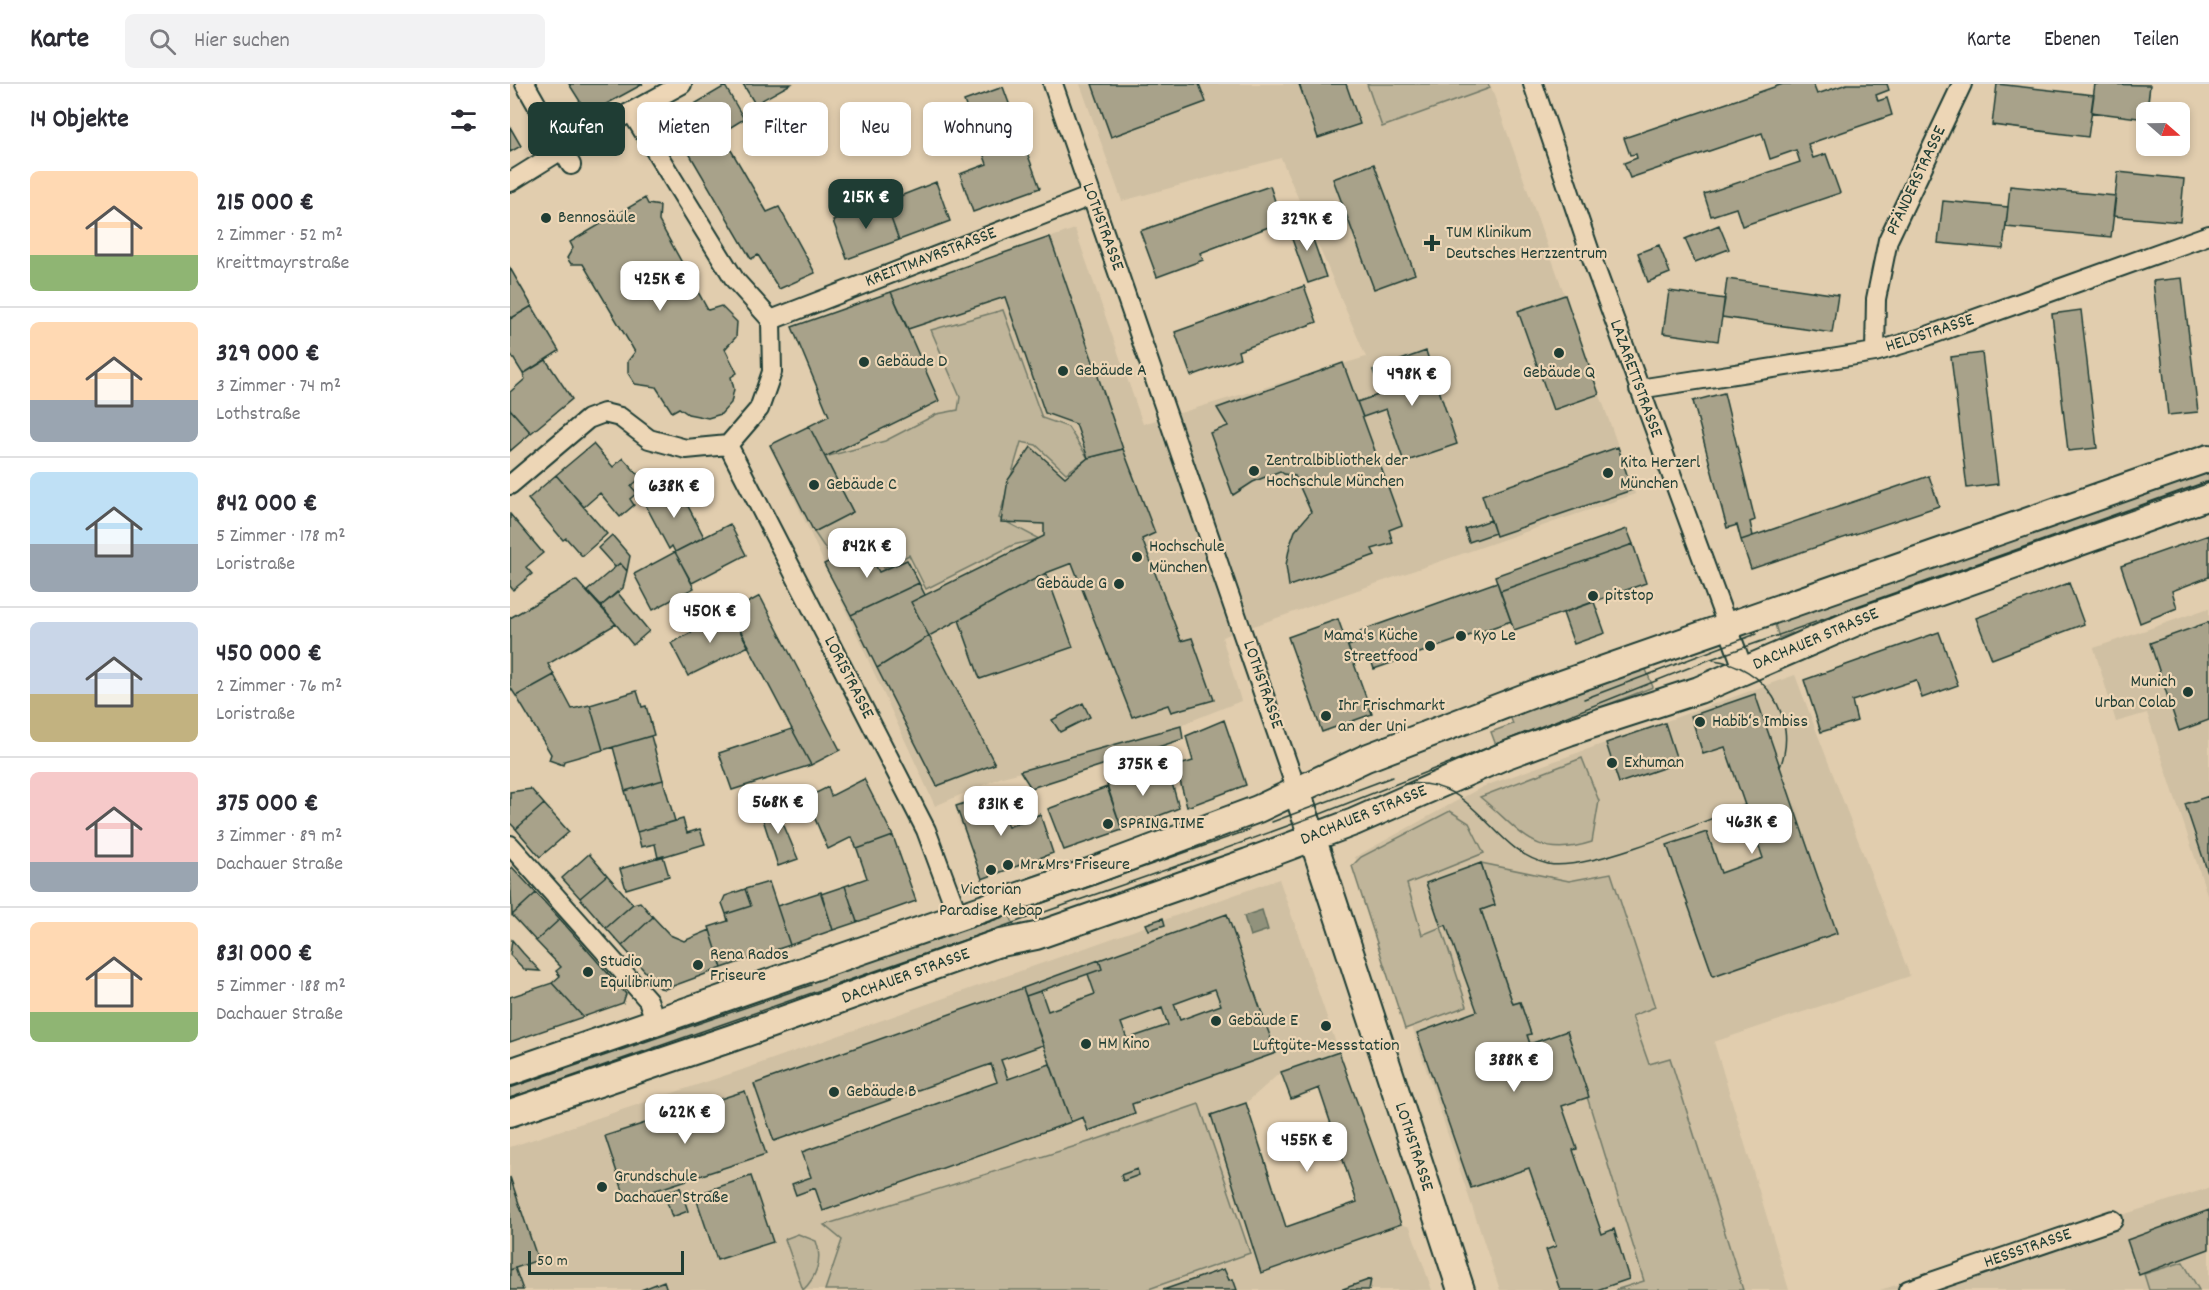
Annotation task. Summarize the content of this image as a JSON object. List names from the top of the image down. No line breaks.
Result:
{"streets":{"main road":["LOTHSTRASSE","DACHAUER STRASSE"],"street":["PFÄNDERSTRASSE","KREITTMAYRSTRASSE","HELDSTRASSE","LAZARETTSTRASSE","LORISTRASSE","HESSSTRASSE"]},"crossings":[["PFÄNDERSTRASSE","HELDSTRASSE"],["LOTHSTRASSE","KREITTMAYRSTRASSE"],["LOTHSTRASSE","DACHAUER STRASSE"],["HELDSTRASSE","LAZARETTSTRASSE"],["LAZARETTSTRASSE","DACHAUER STRASSE"],["DACHAUER STRASSE","LORISTRASSE"]],"places":{"other":["Bennosäule","Gebäude Q","Gebäude D","Gebäude A","Zentralbibliothek der Hochschule München","Kita Herzerl München","Gebäude C","Hochschule München","Gebäude G","pitstop","Kyo Le","Mama's Küche Streetfood","Munich Urban Colab","Ihr Frischmarkt an der Uni","Habib‘s Imbiss","Exhuman","SPRING TIME","Mr&Mrs Friseure","Victorian Paradise Kebap","Rena Rados Friseure","Studio Equilibrium","Gebäude E","Luftgüte-Messstation","HM Kino","Gebäude B","Grundschule Dachauer Straße"],"health":["TUM Klinikum Deutsches Herzzentrum"]},"scale_bar":"50 m","north":"right","page":{"header":"Karte","search":"Hier suchen","nav":["Karte","Ebenen","Teilen"],"heading":"14 Objekte","chip":["Kaufen","Mieten","Filter","Neu","Wohnung"],"list":[{"name":"215 000 €","note":"2 Zimmer · 52 m² · Kreittmayrstraße"},{"name":"329 000 €","note":"3 Zimmer · 74 m² · Lothstraße"},{"name":"842 000 €","note":"5 Zimmer · 178 m² · Loristraße"},{"name":"450 000 €","note":"2 Zimmer · 76 m² · Loristraße"},{"name":"375 000 €","note":"3 Zimmer · 89 m² · Dachauer Straße"},{"name":"831 000 €","note":"5 Zimmer · 188 m² · Dachauer Straße"}],"price":["215K €","329K €","425K €","498K €","638K €","842K €","450K €","375K €","568K €","831K €","463K €","388K €","622K €","455K €"],"scale":"50 m"}}
